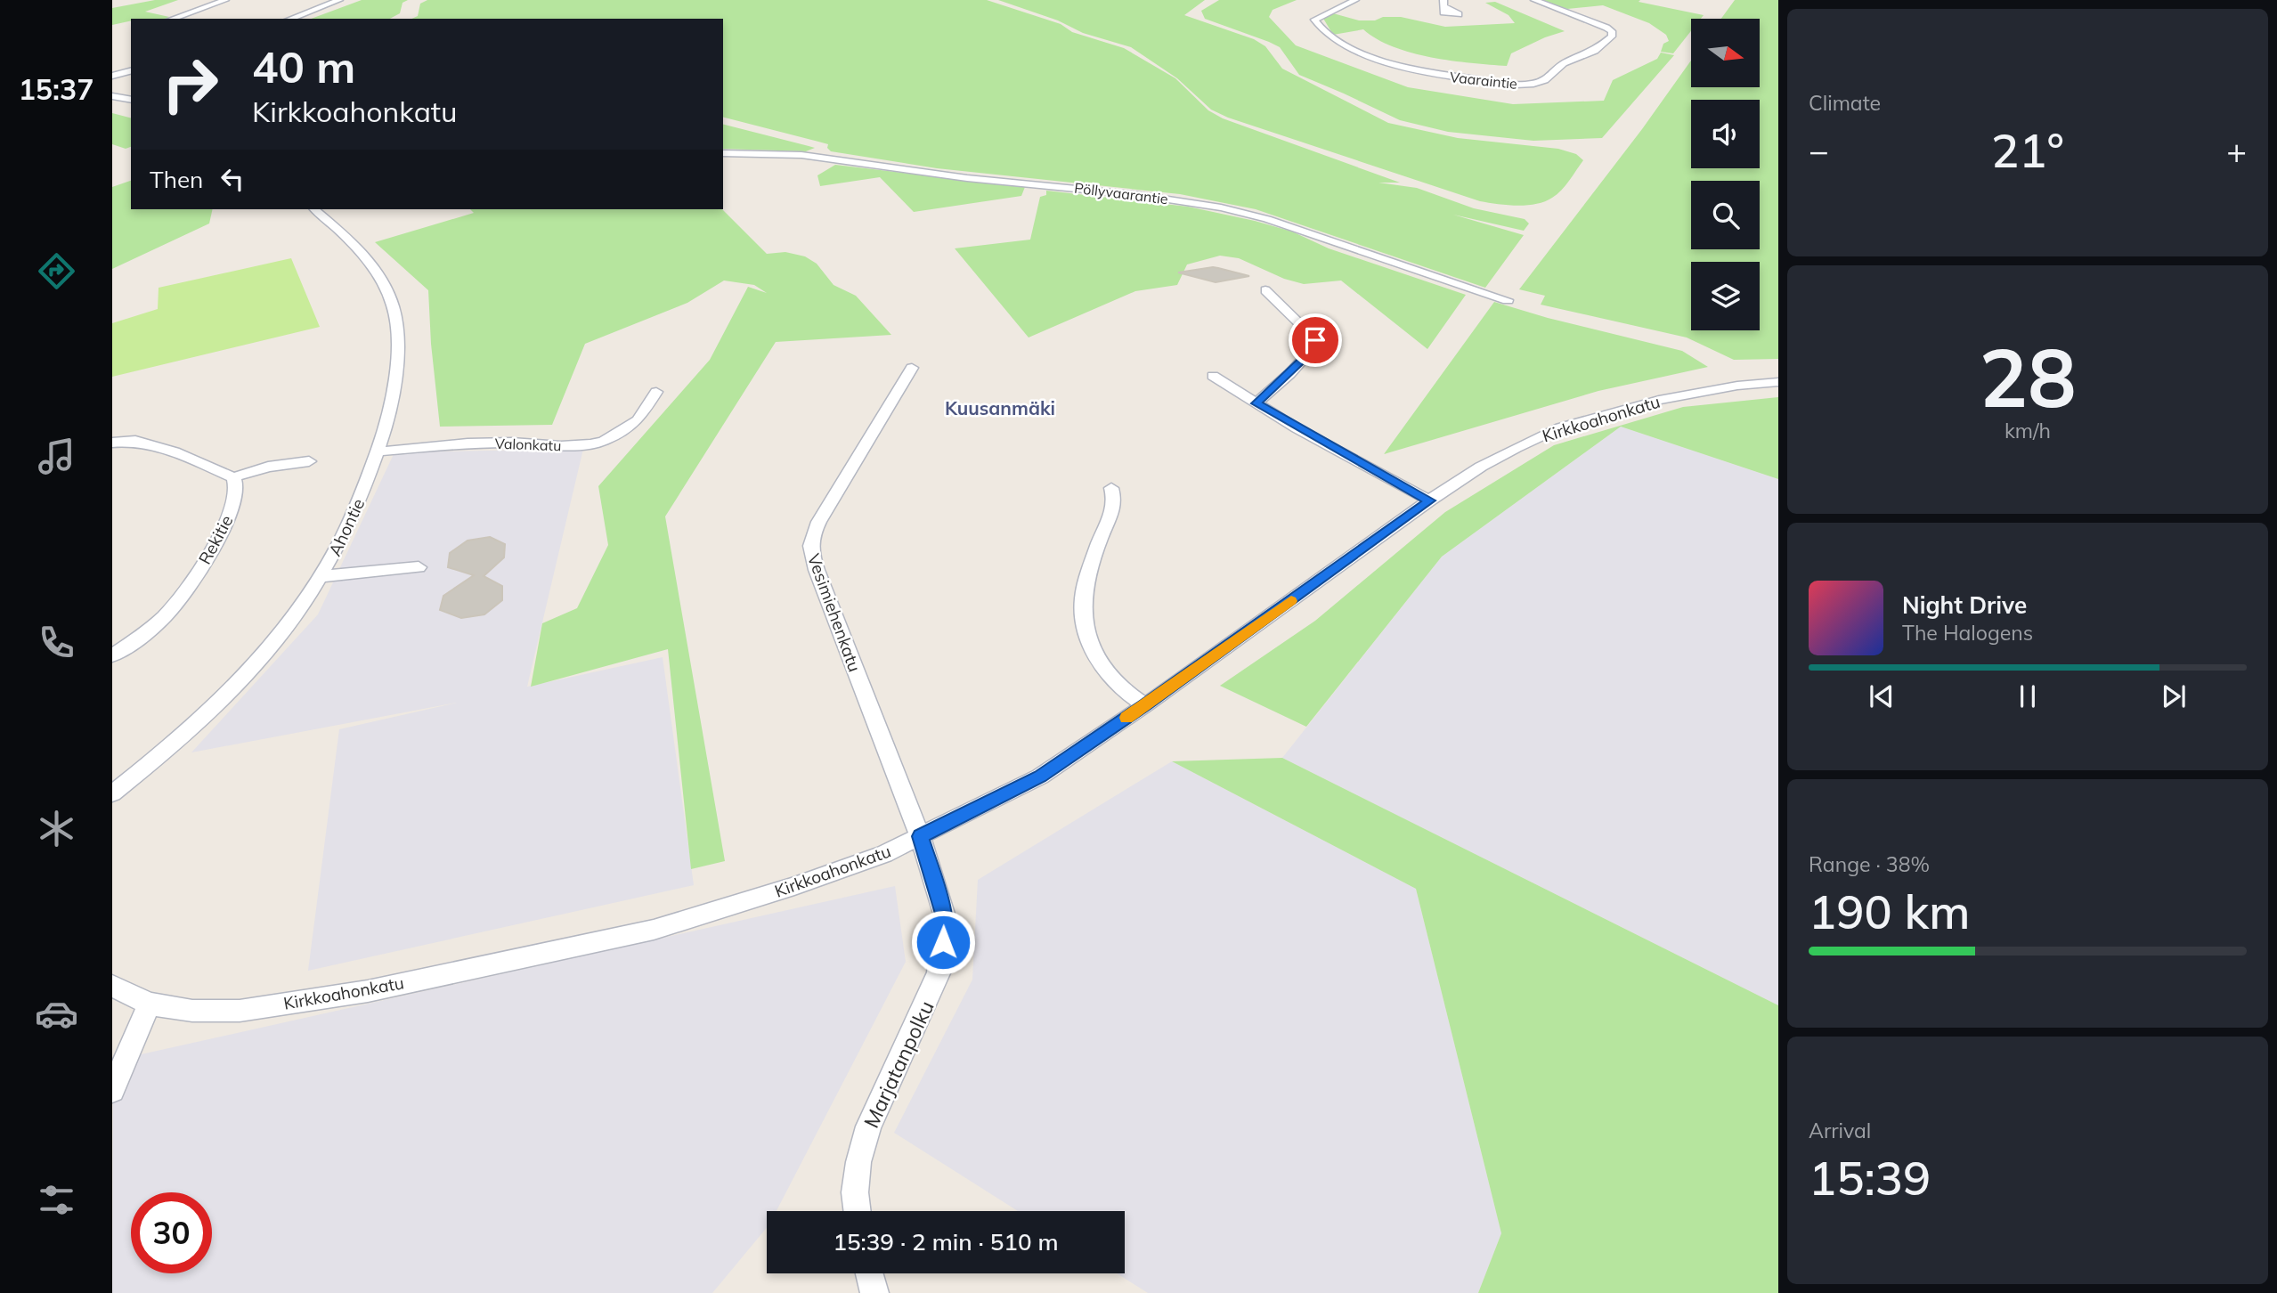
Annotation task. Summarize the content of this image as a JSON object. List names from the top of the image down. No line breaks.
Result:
{"streets":{"street":["Vaaraintie","Pöllyvaarantie","Kirkkoahonkatu","Valonkatu","Ahontie","Rekitie","Vesimiehenkatu","Marjatanpolku"]},"crossings":[["Kirkkoahonkatu","Vesimiehenkatu"],["Kirkkoahonkatu","Marjatanpolku"],["Valonkatu","Ahontie"],["Vesimiehenkatu","Marjatanpolku"]],"districts":["Kuusanmäki"],"north":"right","page":{"tabs":"15:37","tile":["Climate",["28","km/h"],["Range · 38%","190 km"],["Arrival","15:39"]],"turn":["40 m","Kirkkoahonkatu"],"heat":["−","21°","+"],"then":"Then","song":["Night Drive","The Halogens"],"limit":"30","trip":"15:39 · 2 min · 510 m"}}
